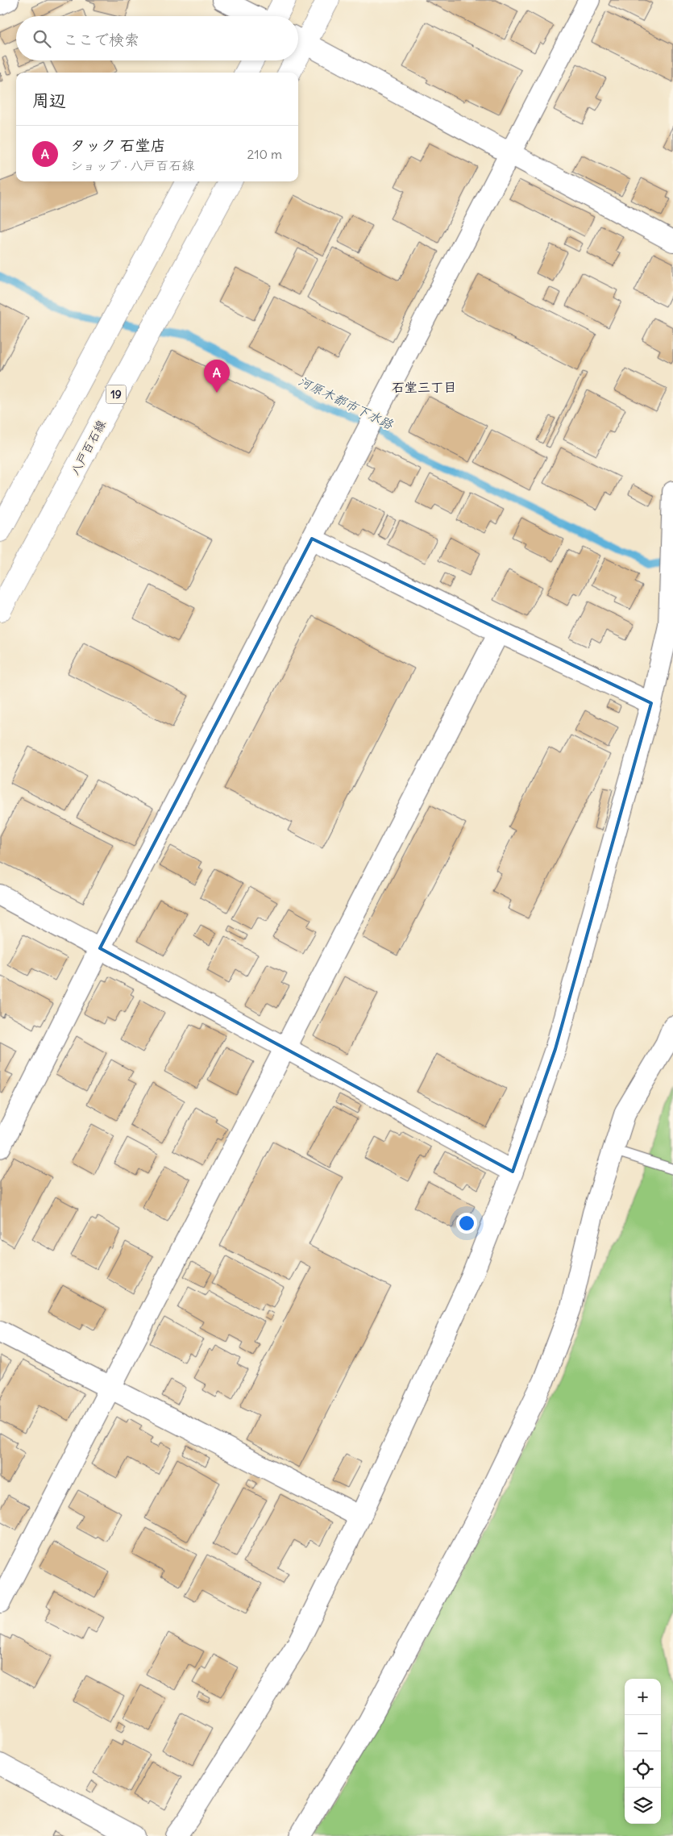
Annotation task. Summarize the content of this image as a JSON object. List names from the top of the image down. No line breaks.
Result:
{"streets":{"main road":["19","八戸百石線"]},"districts":["石堂三丁目"],"water":["河原木都市下水路"],"page":{"search":"ここで検索","heading":"周辺","list":[{"mark":"A","name":"タック 石堂店","note":"ショップ · 八戸百石線","value":"210 m"}],"pins":"A","map_buttons":["+","−"]}}
